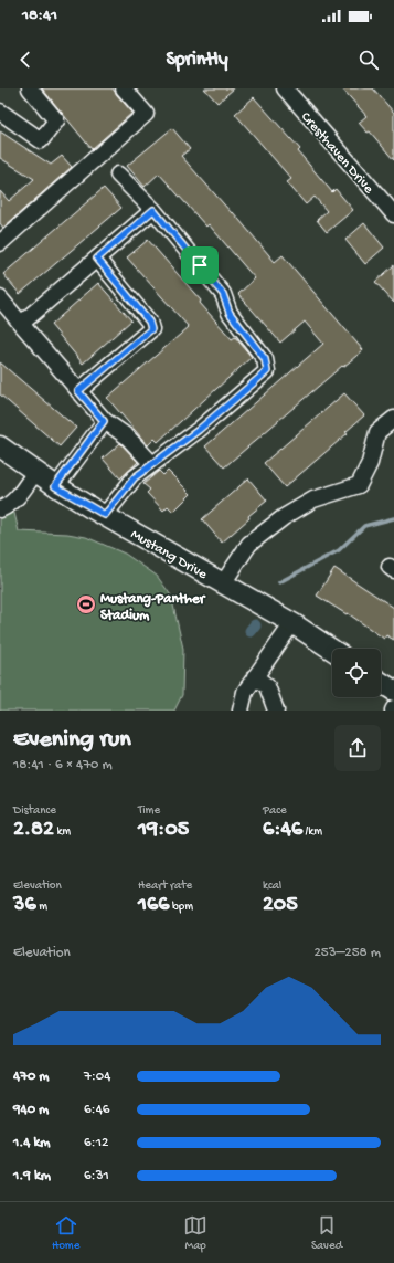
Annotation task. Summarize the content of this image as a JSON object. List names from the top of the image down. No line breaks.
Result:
{"streets":{"main road":["Mustang Drive"],"street":["Cresthaven Drive"]},"places":{"sports":["Mustang-Panther Stadium"]},"page":{"status":"18:41","header":"Sprintly","heading":["Evening run","18:41 · 6 × 470 m"],"stats":[["Distance","2.82 km"],["Time","19:05"],["Pace","6:46 /km"],["Elevation","36 m"],["Heart rate","166 bpm"],["kcal","205"]],"chart":["Elevation","253–258 m"],"list":[{"name":"470 m","note":"7:04"},{"name":"940 m","note":"6:46"},{"name":"1.4 km","note":"6:12"},{"name":"1.9 km","note":"6:31"}],"tabs":["Home","Map","Saved"]}}
